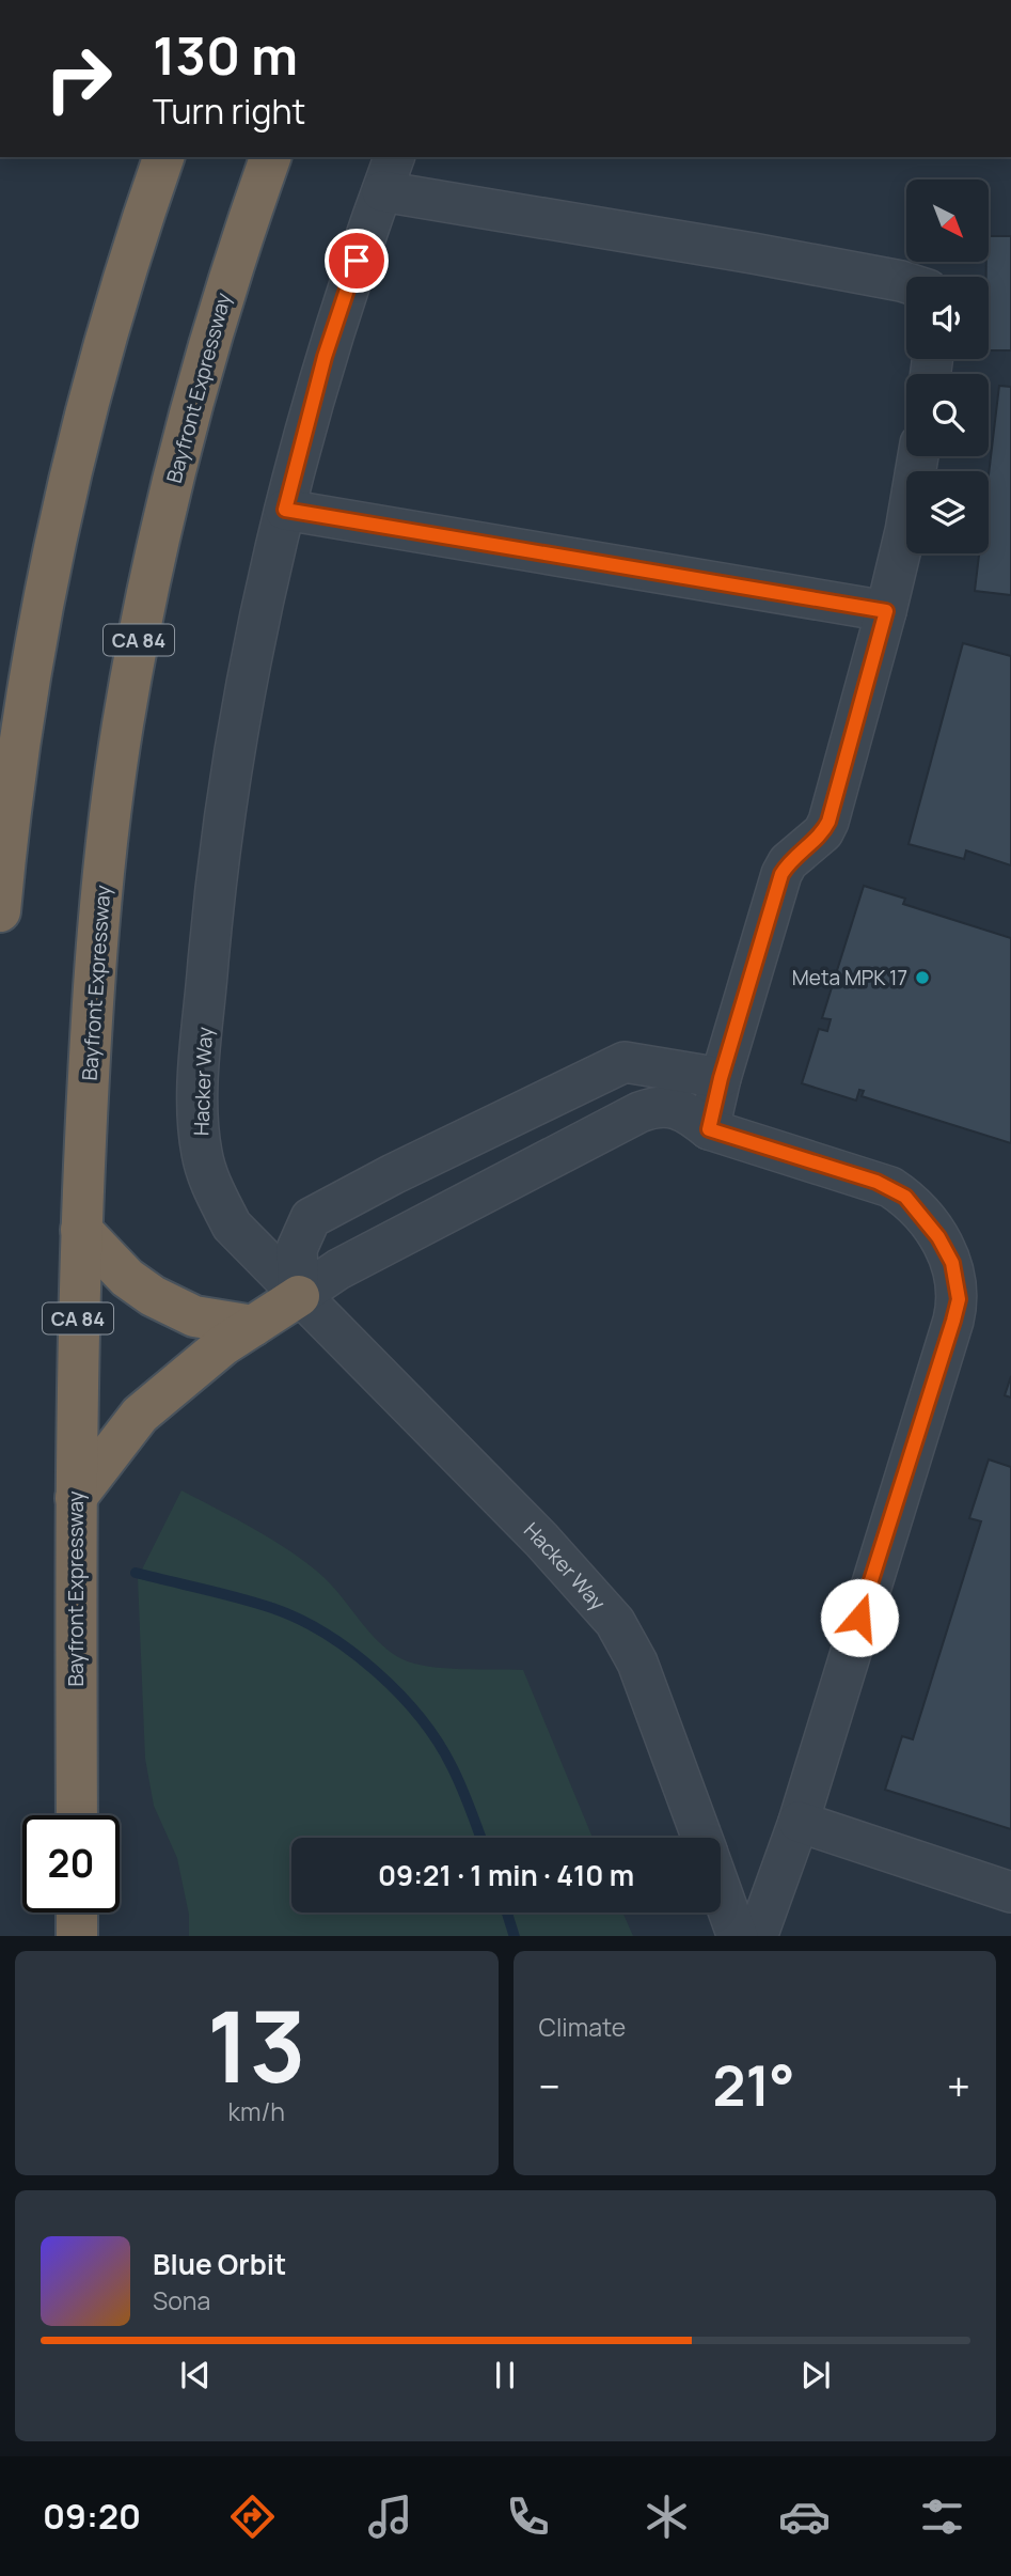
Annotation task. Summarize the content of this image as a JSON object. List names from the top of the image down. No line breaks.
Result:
{"streets":{"highway":["Bayfront Expressway","CA 84"],"lane":["Hacker Way"]},"places":["Meta MPK 17"],"north":"bottom right","page":{"turn":["130 m","Turn right"],"limit":"20","trip":"09:21 · 1 min · 410 m","tile":[["13","km/h"],"Climate"],"heat":["−","21°","+"],"song":["Blue Orbit","Sona"],"tabs":"09:20"}}
